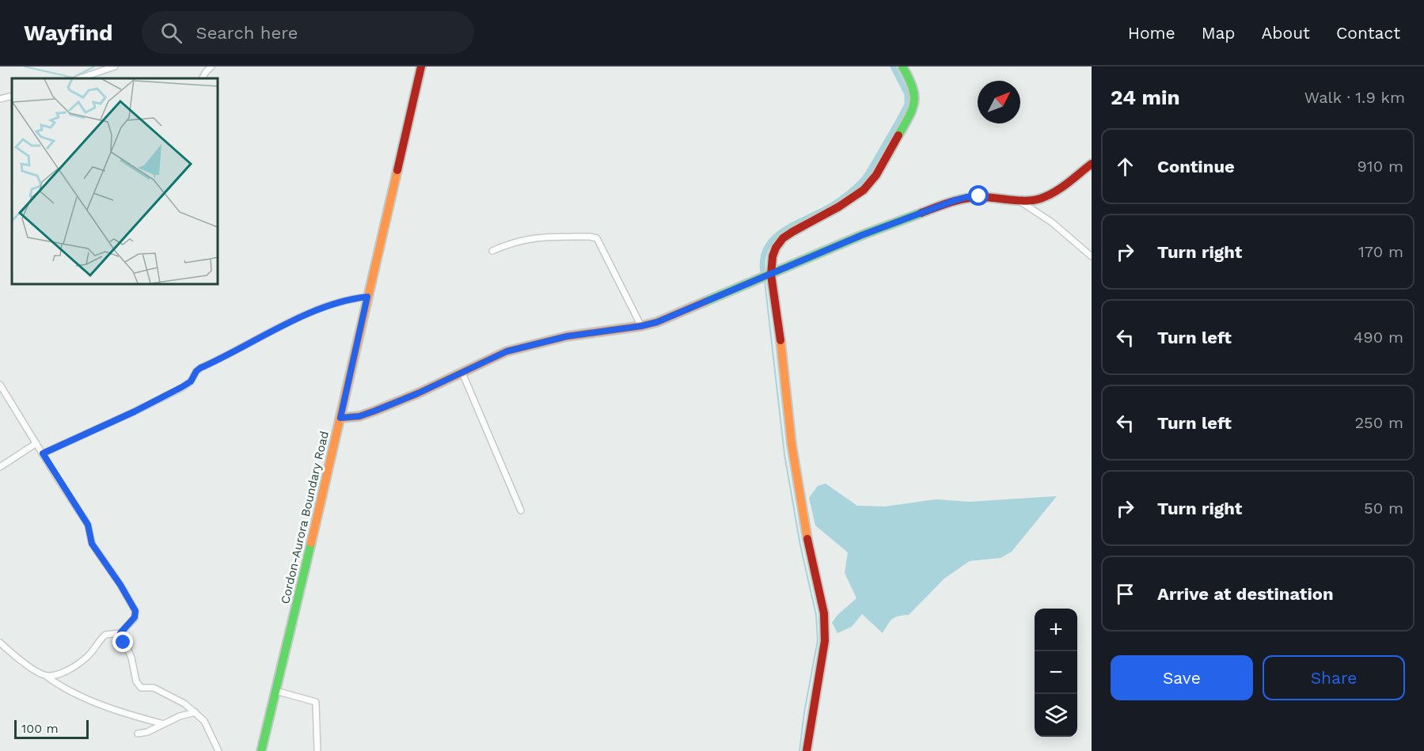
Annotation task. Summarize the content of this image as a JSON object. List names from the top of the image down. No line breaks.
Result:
{"streets":{"street":["Cordon-Aurora Boundary Road"]},"scale_bar":"100 m","north":"top right","page":{"header":"Wayfind","search":"Search here","nav":["Home","Map","About","Contact"],"heading":["24 min","Walk · 1.9 km"],"list":[["Continue","910 m"],["Turn right","170 m"],["Turn left","490 m"],["Turn left","250 m"],["Turn right","50 m"],"Arrive at destination"],"map_buttons":["+","−"],"buttons":["Save","Share"],"scale":"100 m"}}
